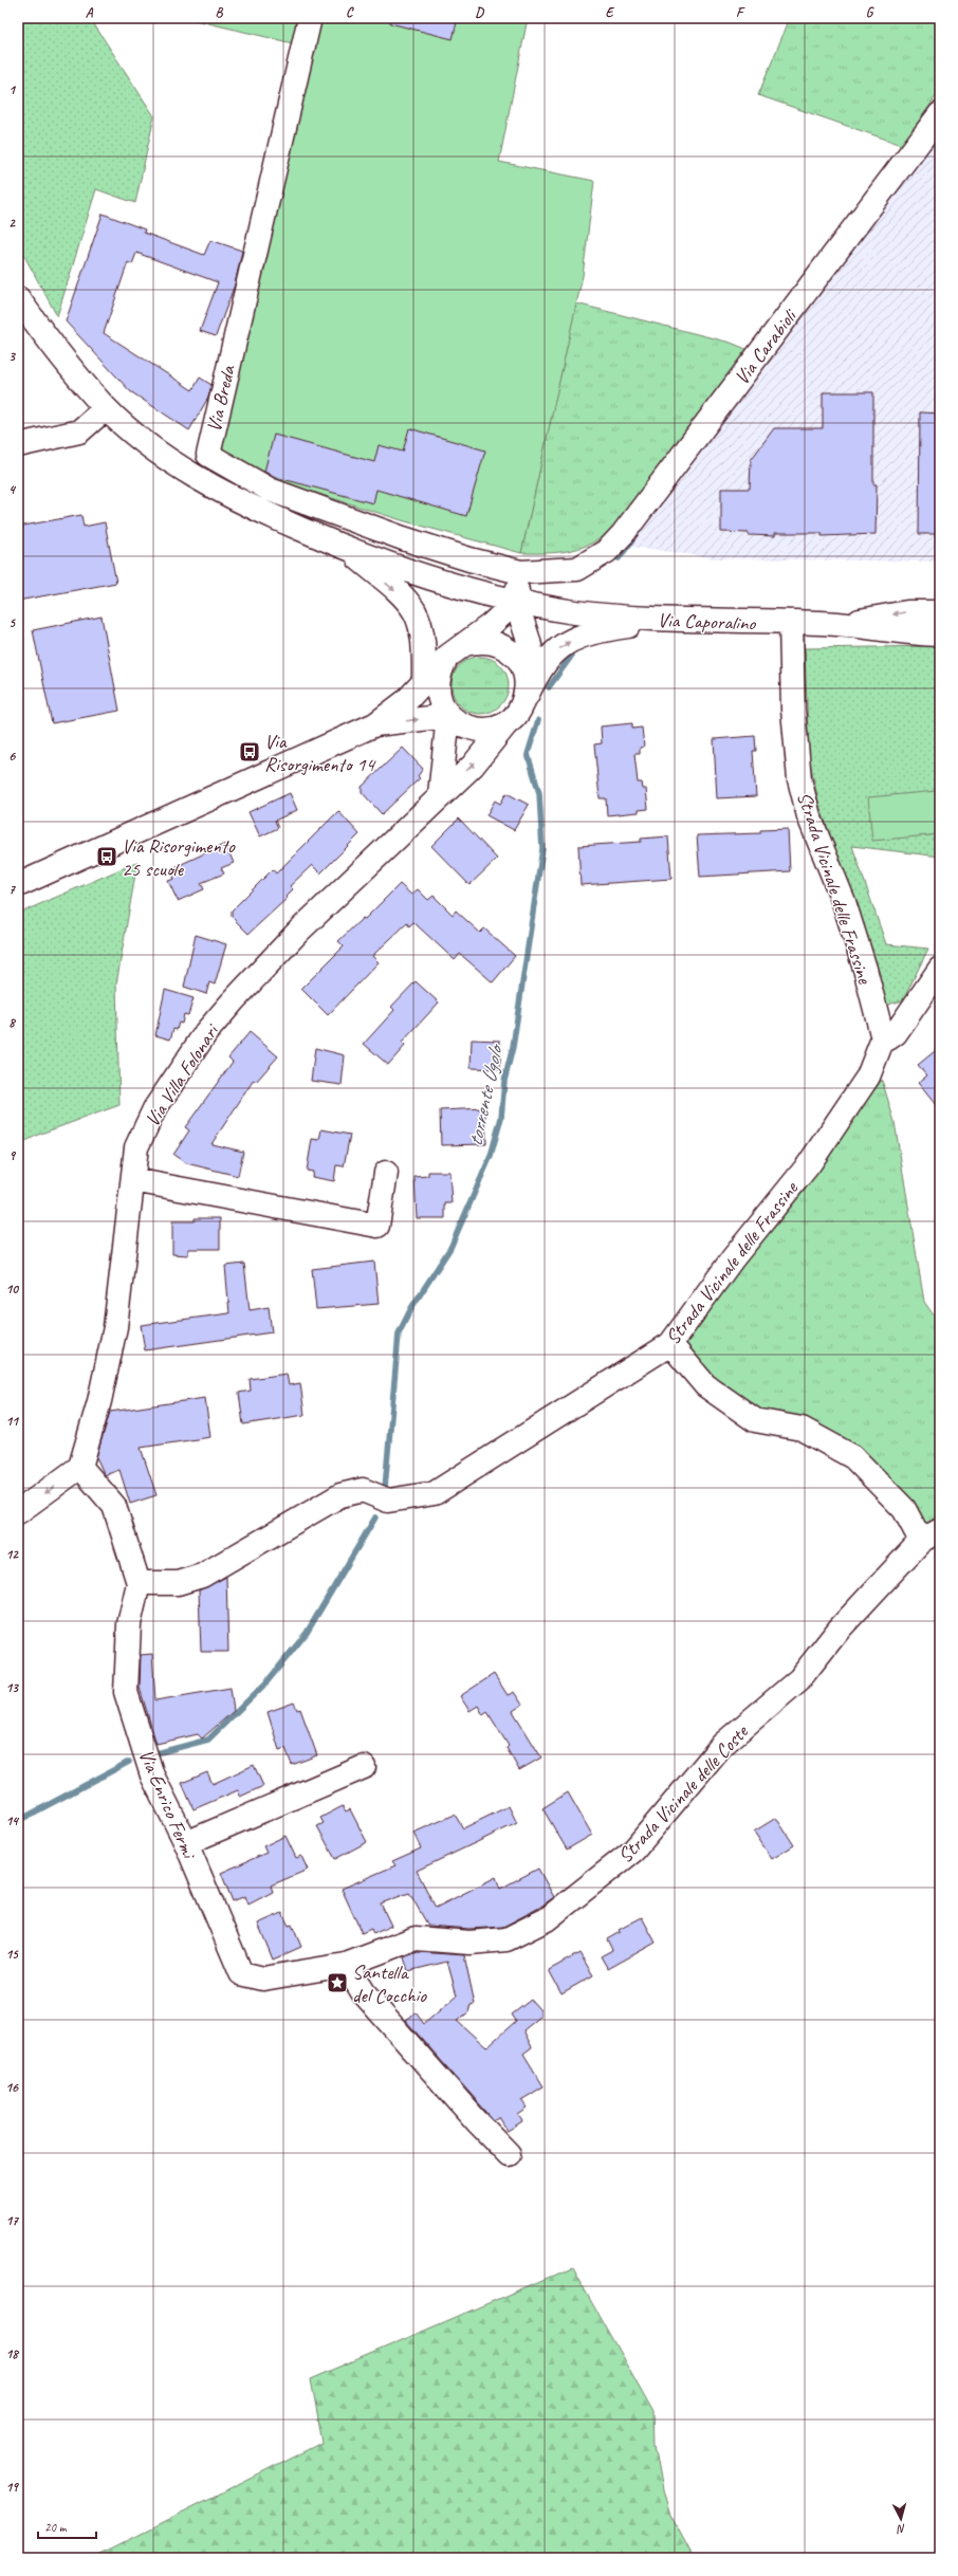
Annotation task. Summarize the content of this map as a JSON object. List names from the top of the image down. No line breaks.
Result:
{"streets":{"street":["Via Carabioli","Via Breda","Via Caporalino","Strada Vicinale delle Frassine","Via Villa Folonari","Strada Vicinale delle Coste","Via Enrico Fermi"]},"crossings":[["Via Carabioli","Via Breda"],["Via Caporalino","Strada Vicinale delle Frassine"],["Strada Vicinale delle Frassine","Strada Vicinale delle Coste"],["Strada Vicinale delle Frassine","Via Enrico Fermi"],["Strada Vicinale delle Coste","Via Enrico Fermi"]],"water":["torrente Ugolo"],"places":{"bus stop":["Via Risorgimento 14","Via Risorgimento 25 scuole"],"place":["Santella del Cocchio"]},"scale_bar":"20 m","north":"bottom","grid":{"columns":["A","B","C","D","E","F","G"],"rows":["1","2","3","4","5","6","7","8","9","10","11","12","13","14","15","16","17","18","19"]}}
